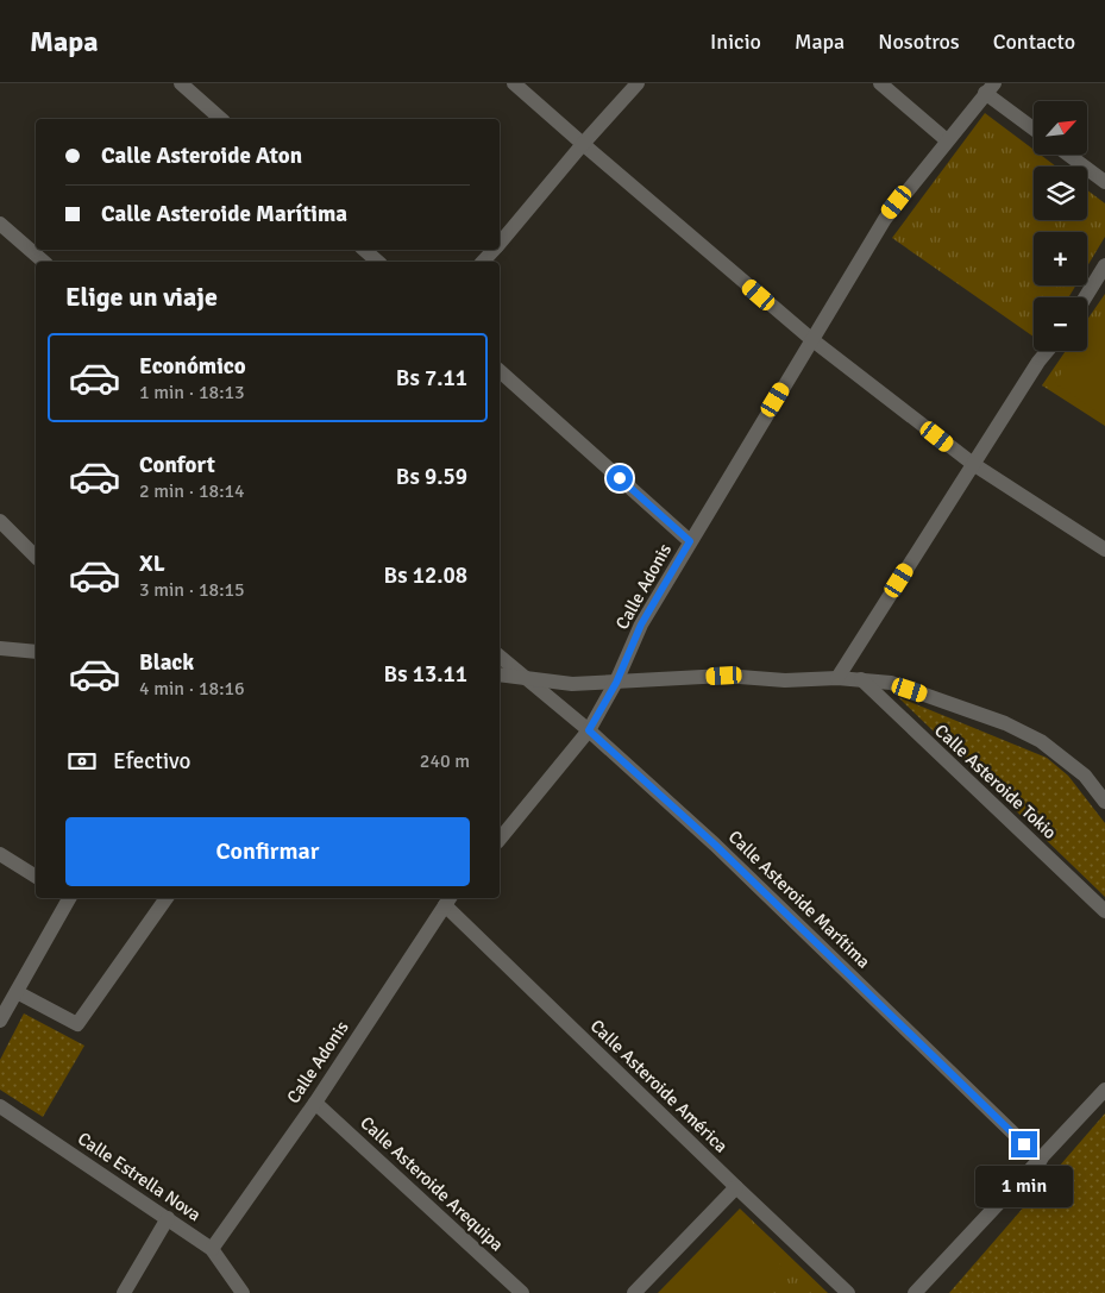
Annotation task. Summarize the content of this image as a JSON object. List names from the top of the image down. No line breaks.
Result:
{"streets":{"street":["Calle Adonis","Calle Asteroide Tokio","Calle Asteroide Marítima","Calle Asteroide América","Calle Estrella Nova","Calle Asteroide Arequipa"]},"crossings":[["Calle Adonis","Calle Asteroide Marítima"],["Calle Adonis","Calle Asteroide América"],["Calle Adonis","Calle Estrella Nova"],["Calle Adonis","Calle Asteroide Arequipa"]],"north":"top right","page":{"header":"Mapa","nav":["Inicio","Mapa","Nosotros","Contacto"],"map_buttons":["+","−"],"banner":["Calle Asteroide Aton","Calle Asteroide Marítima"],"heading":"Elige un viaje","list":[{"name":"Económico","note":"1 min · 18:13","value":"Bs 7.11"},{"name":"Confort","note":"2 min · 18:14","value":"Bs 9.59"},{"name":"XL","note":"3 min · 18:15","value":"Bs 12.08"},{"name":"Black","note":"4 min · 18:16","value":"Bs 13.11"}],"pay":["Efectivo","240 m"],"buttons":"Confirmar","bubble":"1 min"}}
